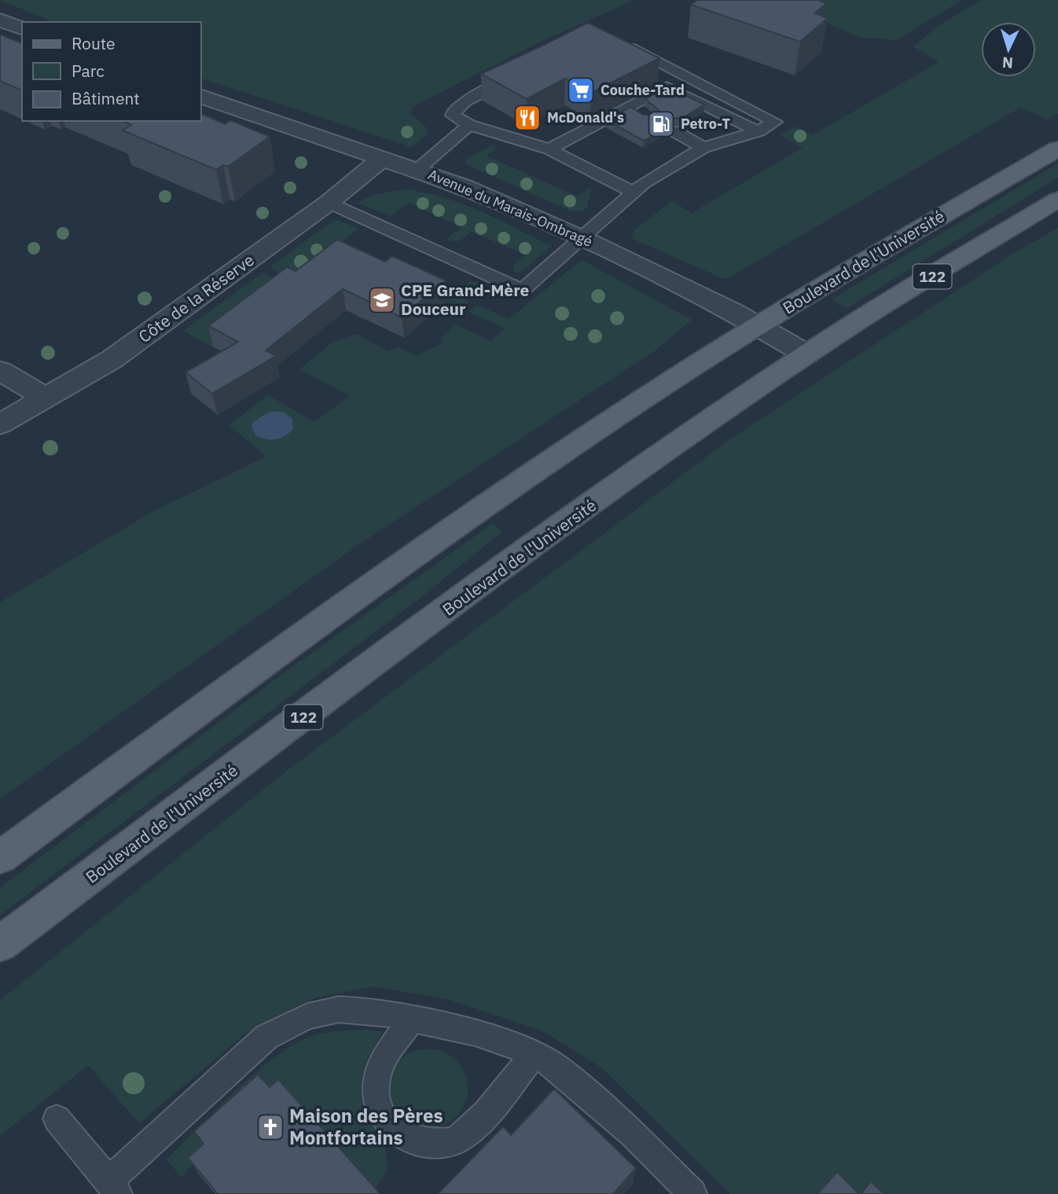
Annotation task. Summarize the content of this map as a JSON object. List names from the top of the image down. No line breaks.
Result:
{"streets":{"main road":["Boulevard de l'Université","122"],"street":["Avenue du Marais-Ombragé","Côte de la Réserve"]},"crossings":[["Avenue du Marais-Ombragé","Boulevard de l'Université"],["Avenue du Marais-Ombragé","Côte de la Réserve"]],"places":{"supermarket":["Couche-Tard"],"restaurant":["McDonald's"],"fuel station":["Petro-T"],"school or university":["CPE Grand-Mère Douceur"],"church":["Maison des Pères Montfortains"]},"legend":["Route","Parc","Bâtiment"],"north":"bottom"}
